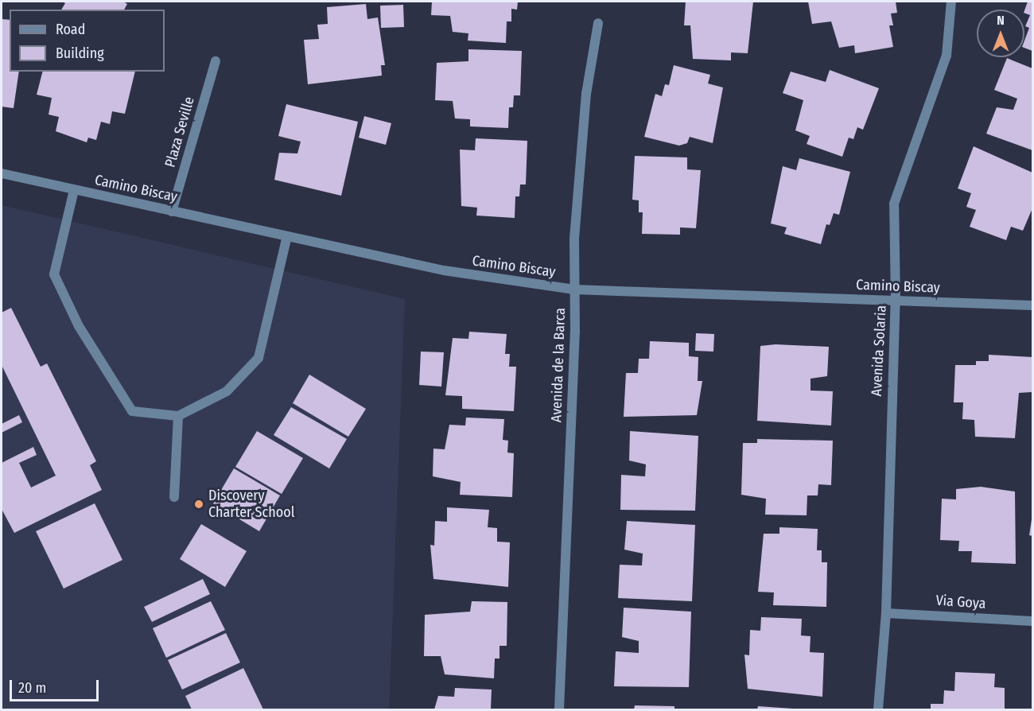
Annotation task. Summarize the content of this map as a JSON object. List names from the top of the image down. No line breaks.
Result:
{"streets":{"street":["Plaza Seville","Camino Biscay","Avenida Solaria","Avenida de la Barca","Via Goya"]},"crossings":[["Plaza Seville","Camino Biscay"],["Camino Biscay","Avenida Solaria"],["Camino Biscay","Avenida de la Barca"],["Avenida Solaria","Via Goya"]],"places":["Discovery Charter School"],"legend":["Road","Building"],"scale_bar":"20 m","north":"top"}
